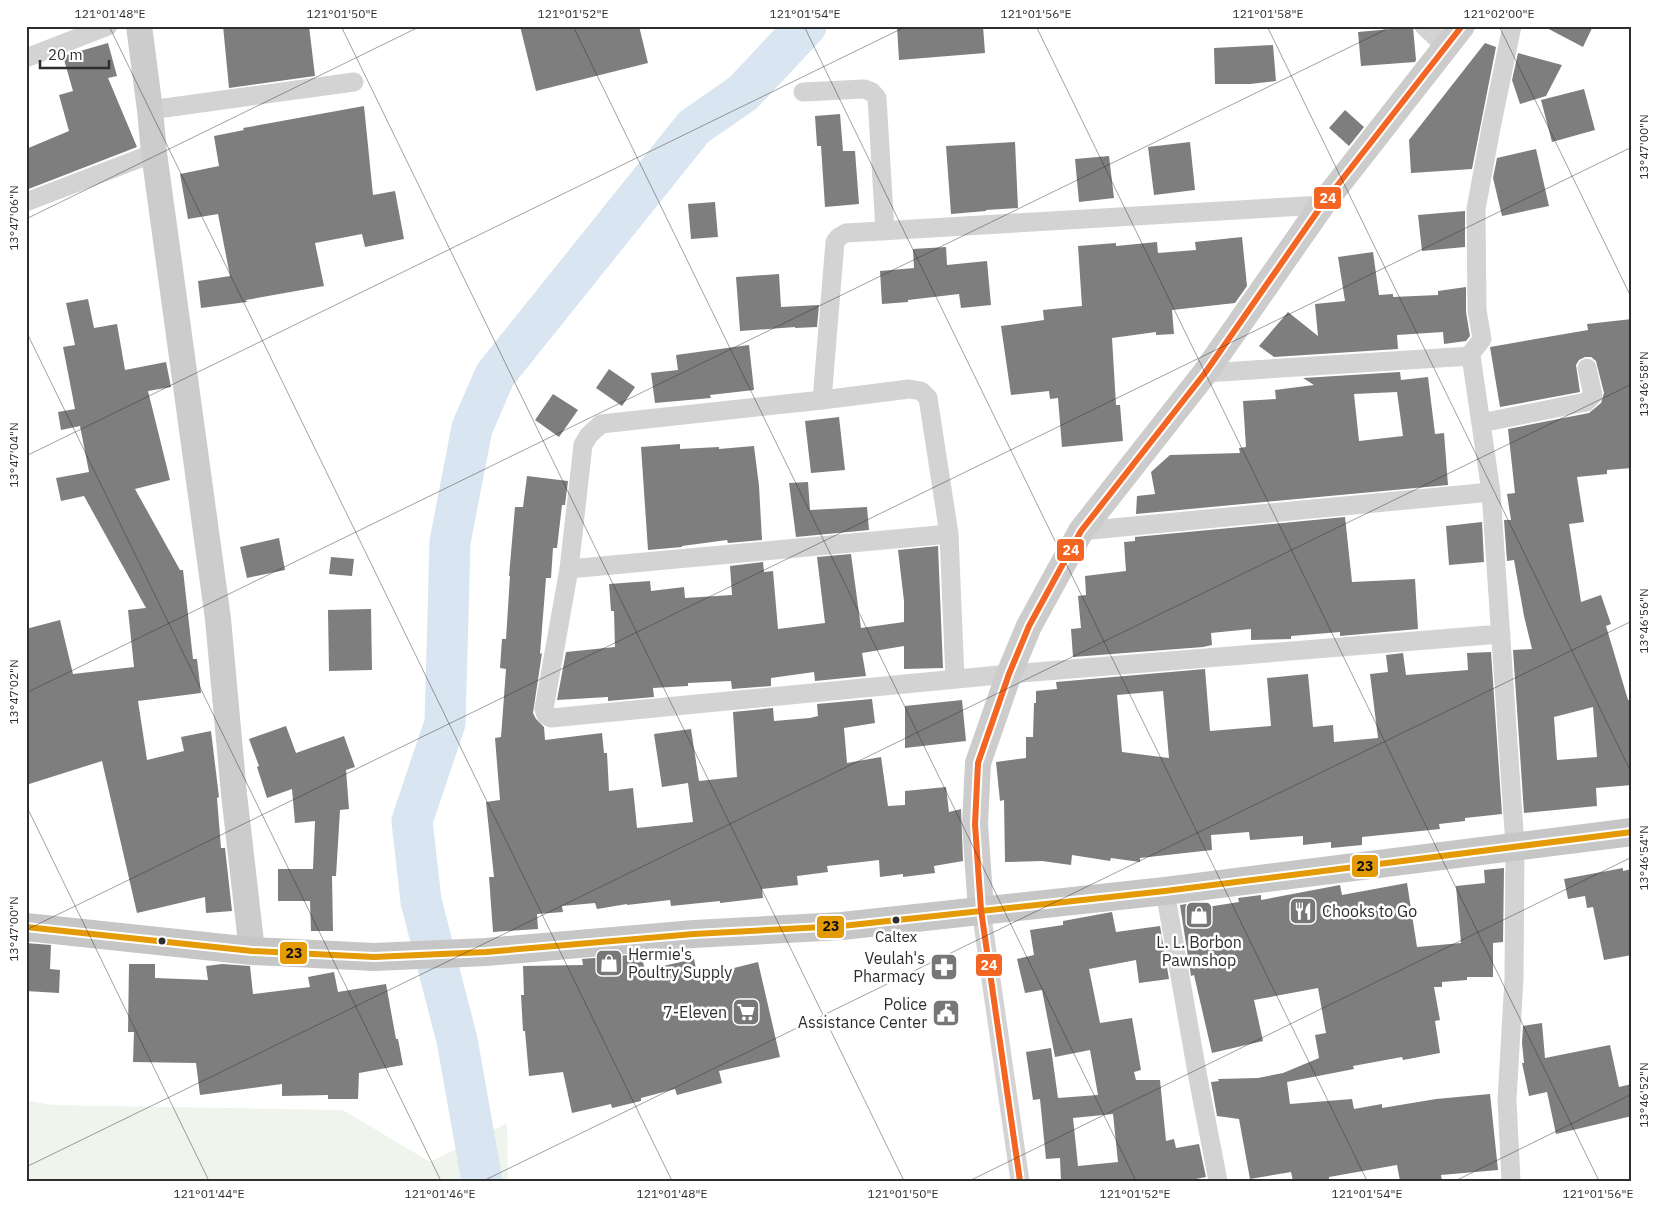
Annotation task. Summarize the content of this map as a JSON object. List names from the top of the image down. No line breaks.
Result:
{"places":{"restaurant":["Chooks to Go"],"shop":["L. L. Borbon Pawnshop","Hermie's Poultry Supply"],"other":["Caltex"],"pharmacy":["Veulah's Pharmacy"],"supermarket":["7-Eleven"],"public building":["Police Assistance Center"]},"lines":["transit line 24","transit line 23"],"scale_bar":"20 m","coordinates":["121°01'48\"E","121°01'50\"E","121°01'52\"E","121°01'54\"E","121°01'56\"E","121°01'58\"E","121°02'00\"E","13°47'00\"N","13°47'06\"N","13°46'58\"N","13°47'04\"N","13°46'56\"N","13°47'02\"N","13°46'54\"N","13°46'52\"N","121°01'44\"E","121°01'46\"E"]}
